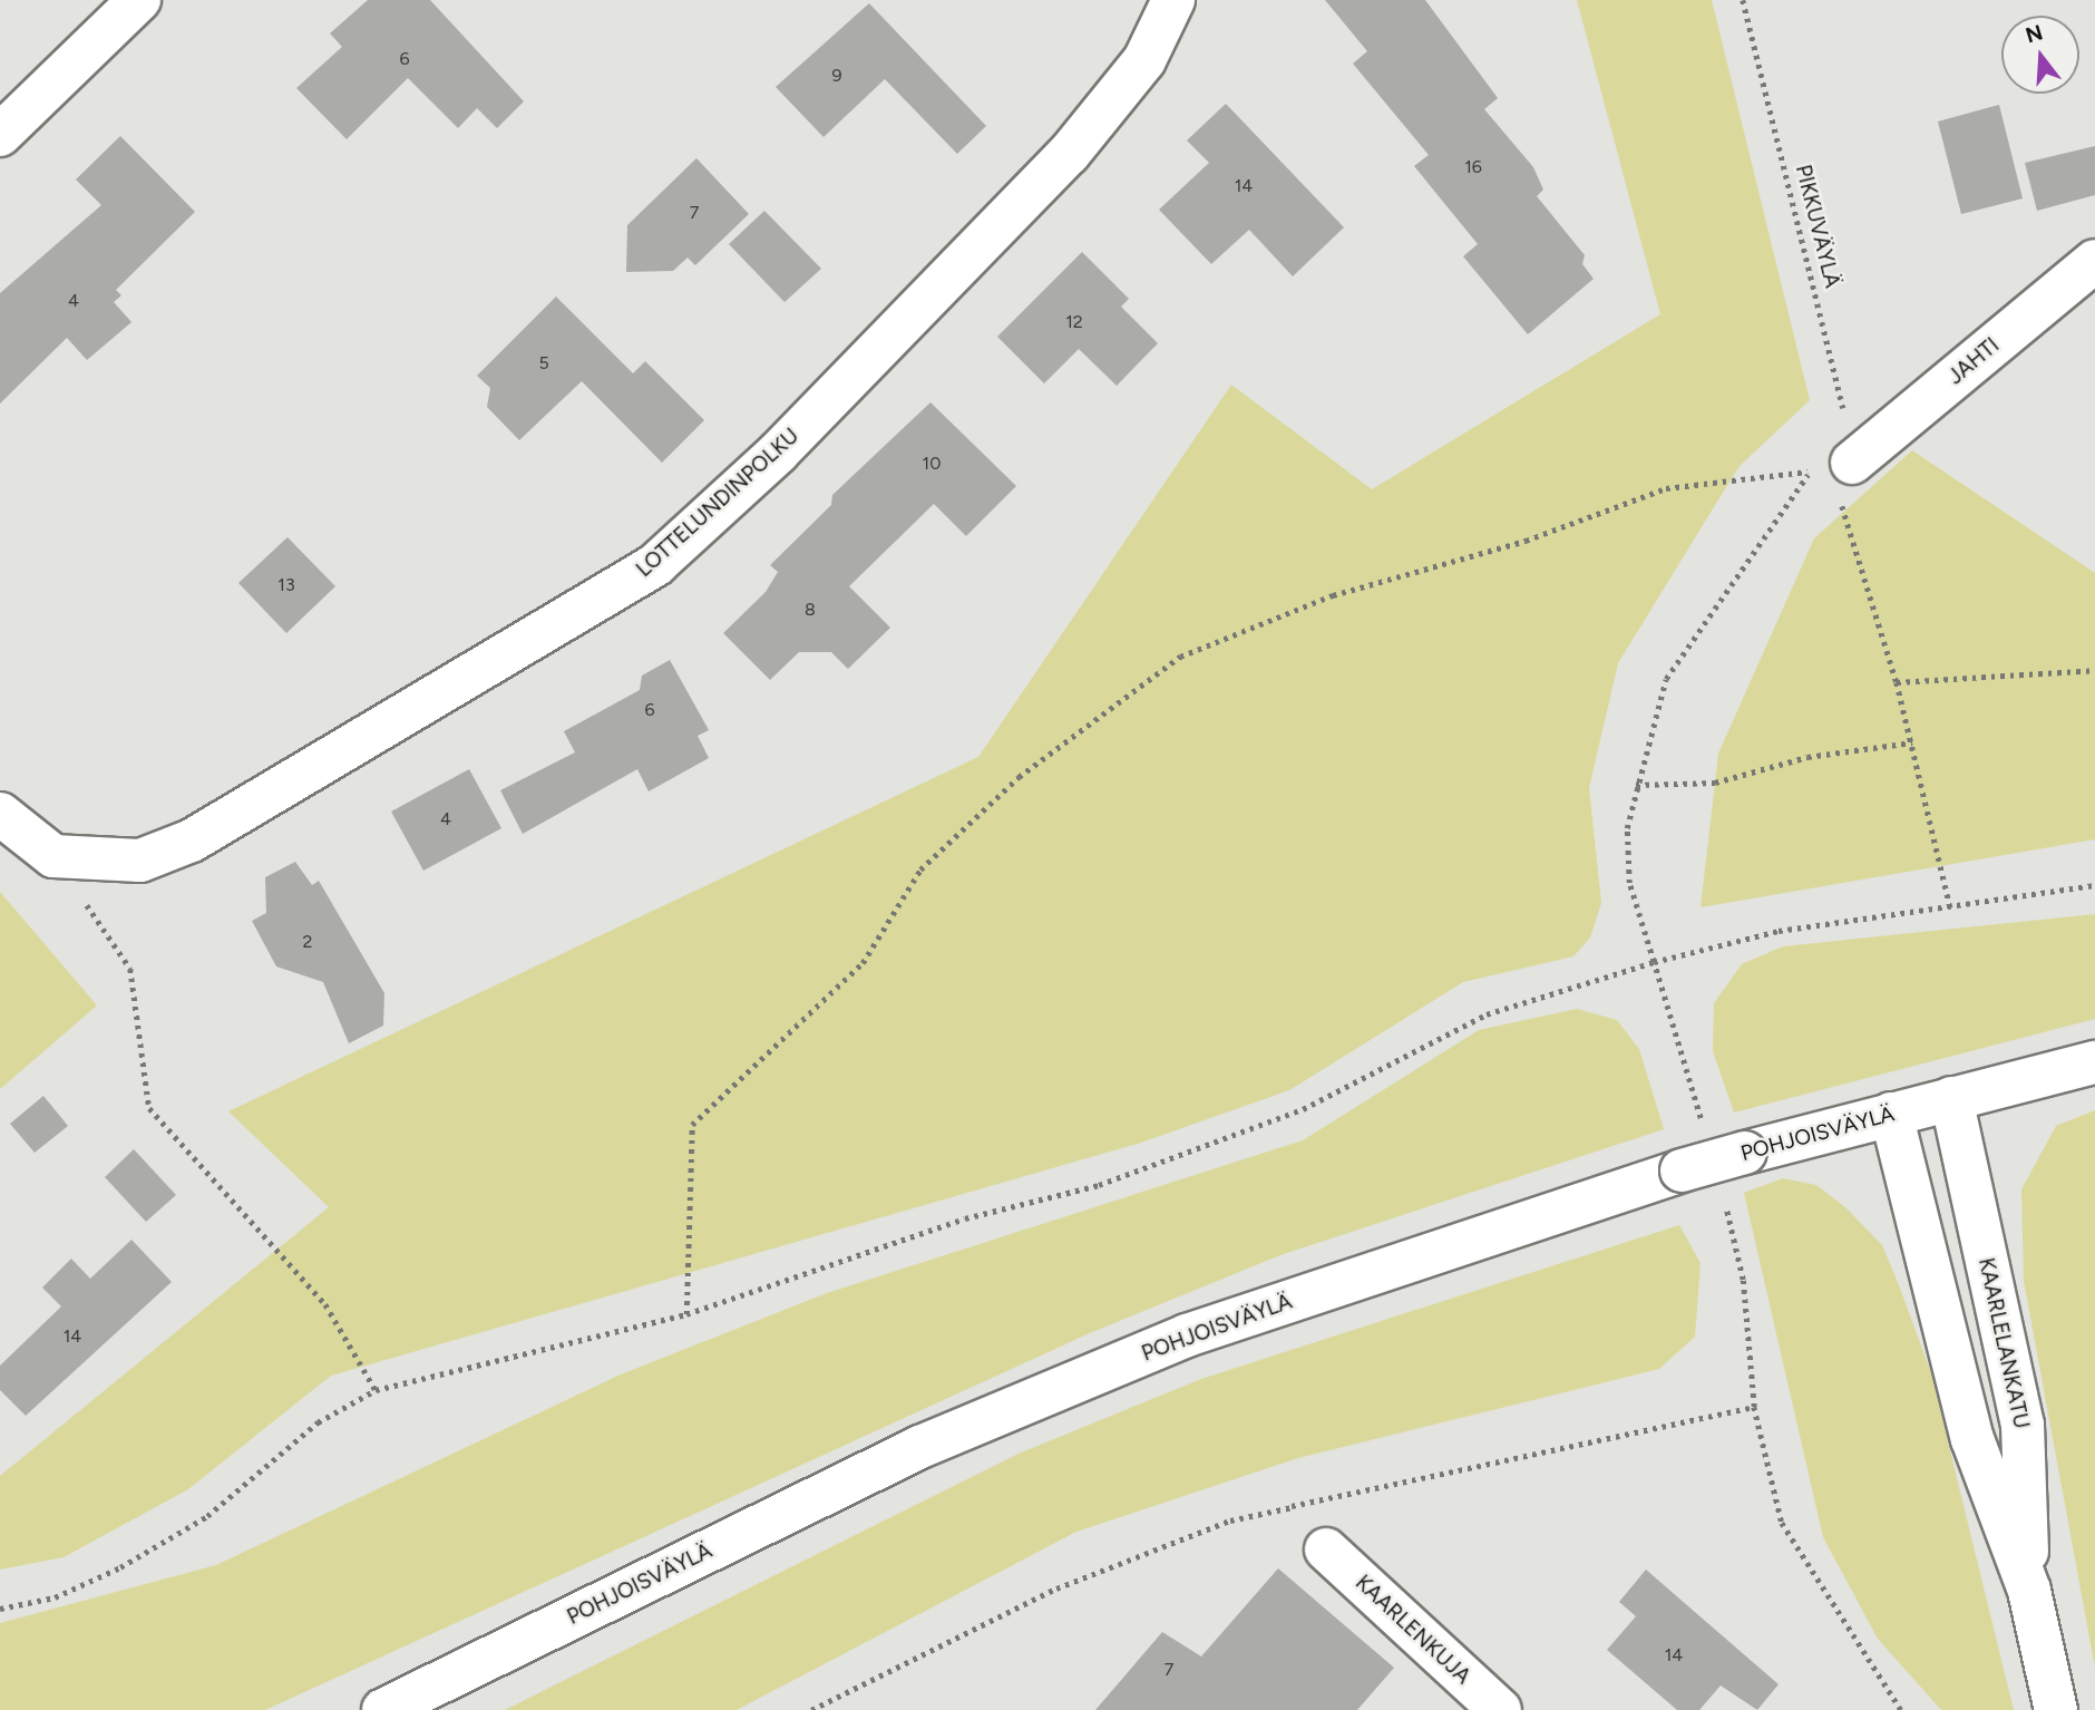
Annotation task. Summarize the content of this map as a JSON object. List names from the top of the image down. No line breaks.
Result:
{"streets":{"main road":["JAHTI","LOTTELUNDINPOLKU","POHJOISVÄYLÄ","KAARLELANKATU","KAARLENKUJA"],"path":["PIKKUVÄYLÄ"]},"crossings":[["PIKKUVÄYLÄ","JAHTI"],["POHJOISVÄYLÄ","KAARLELANKATU"]],"house_numbers":["6","9","16","14","7","4","12","5","10","13","8","6","4","2","14","14","7"],"north":"top"}
